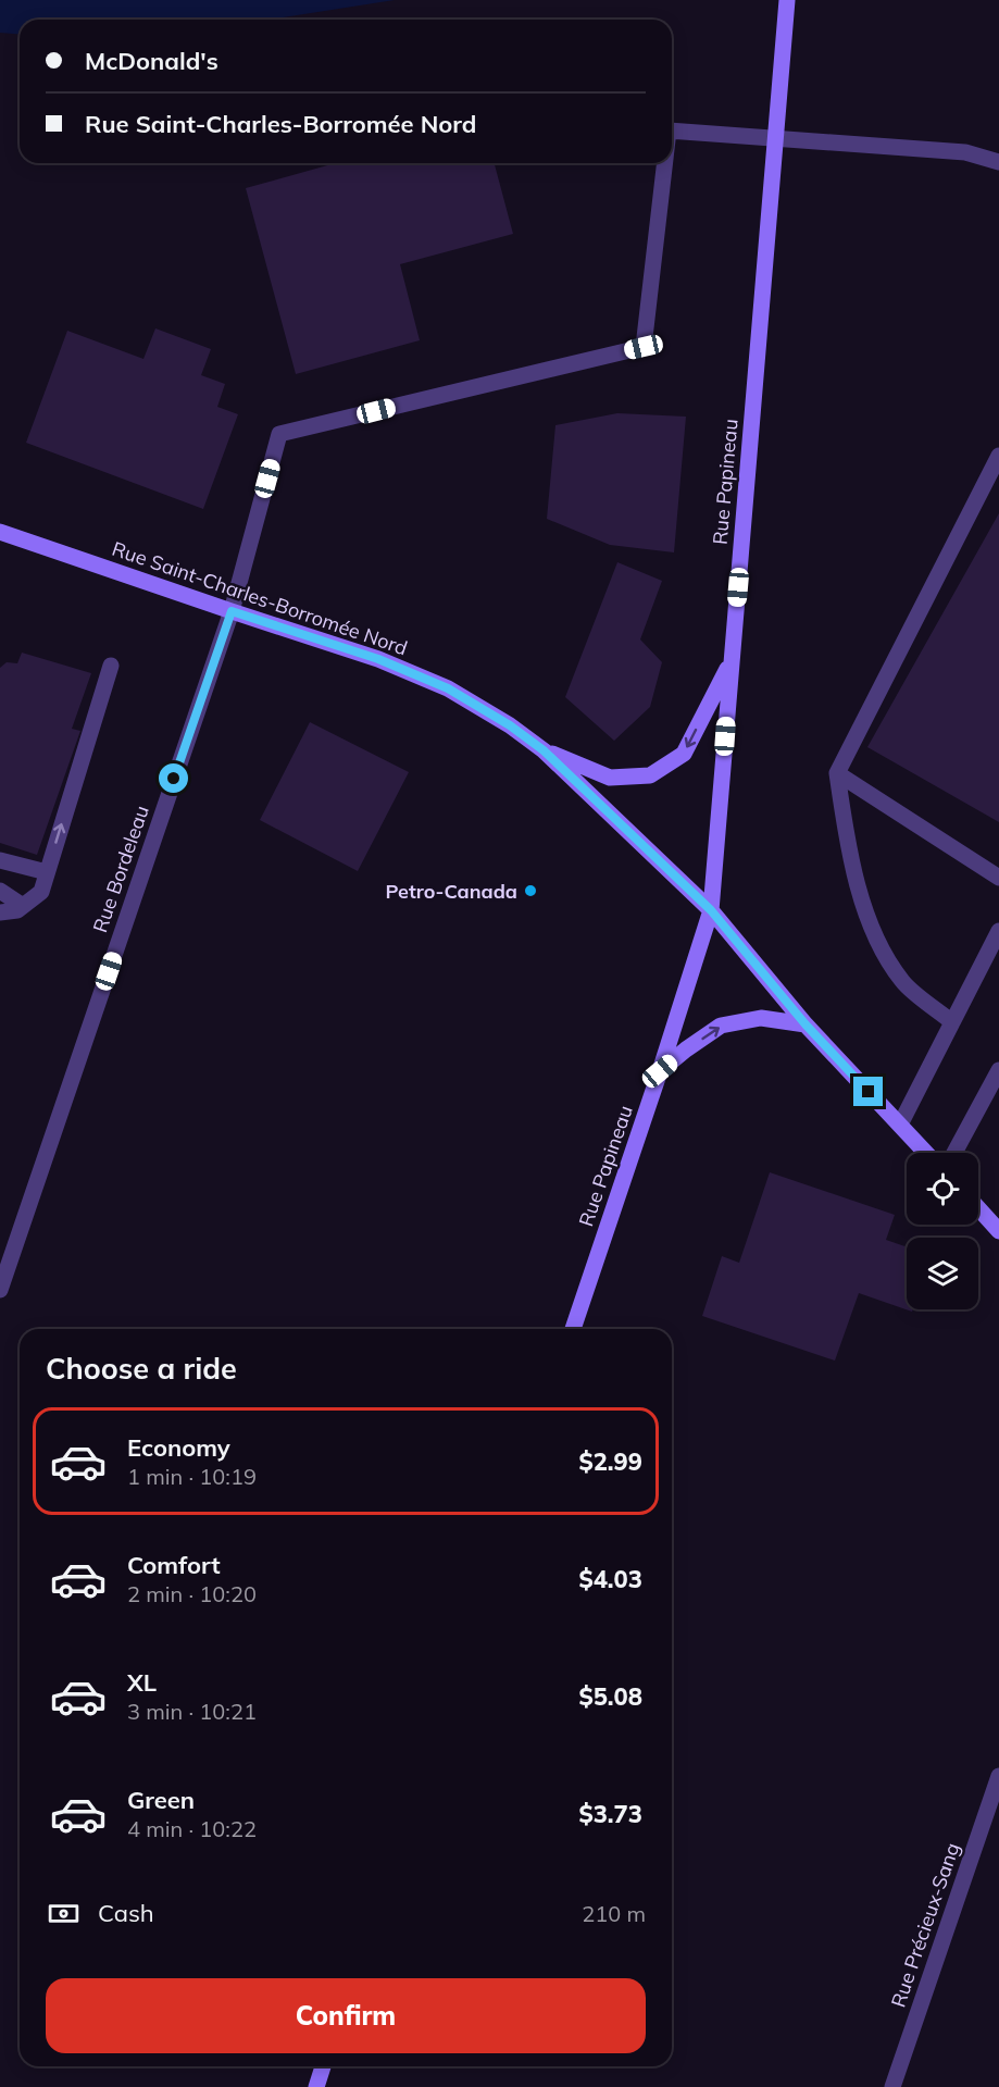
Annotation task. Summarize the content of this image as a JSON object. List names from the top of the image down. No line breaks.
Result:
{"streets":{"main road":["Rue Papineau","Rue Saint-Charles-Borromée Nord"],"street":["Rue Bordeleau","Rue Précieux-Sang"]},"crossings":[["Rue Papineau","Rue Saint-Charles-Borromée Nord"],["Rue Papineau","Rue Bordeleau"],["Rue Saint-Charles-Borromée Nord","Rue Bordeleau"]],"places":["Petro-Canada"],"page":{"banner":["McDonald's","Rue Saint-Charles-Borromée Nord"],"heading":"Choose a ride","list":[{"name":"Economy","note":"1 min · 10:19","value":"$2.99"},{"name":"Comfort","note":"2 min · 10:20","value":"$4.03"},{"name":"XL","note":"3 min · 10:21","value":"$5.08"},{"name":"Green","note":"4 min · 10:22","value":"$3.73"}],"pay":["Cash","210 m"],"buttons":"Confirm"}}
